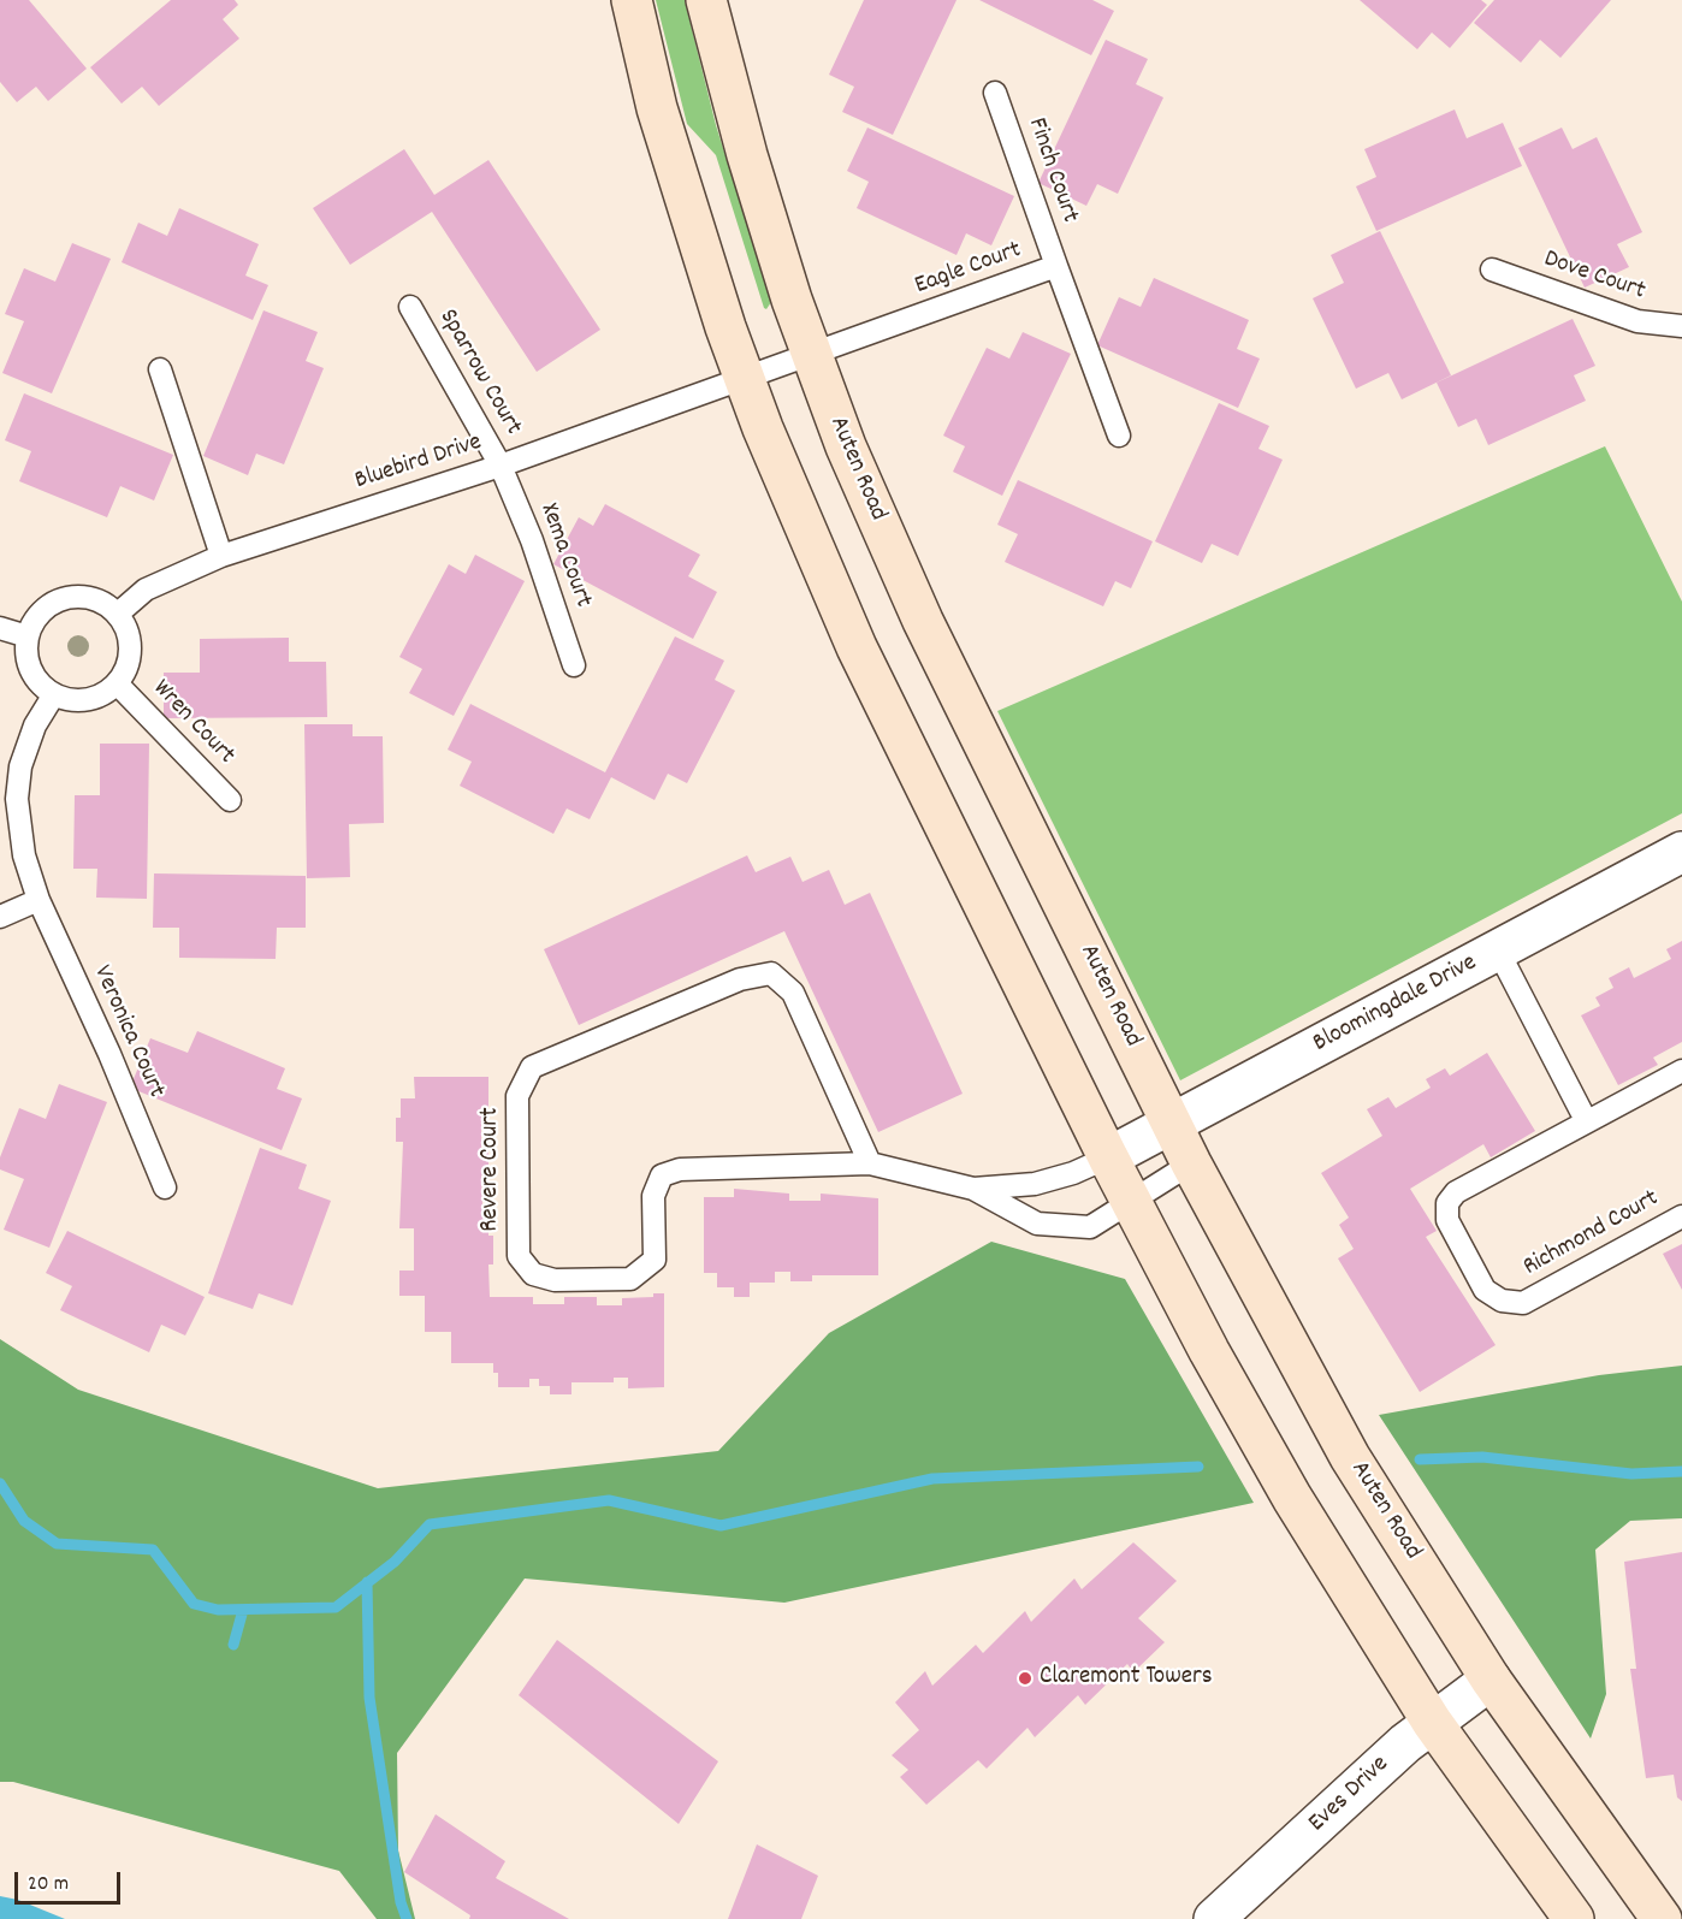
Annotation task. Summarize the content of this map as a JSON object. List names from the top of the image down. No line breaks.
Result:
{"streets":{"street":["Auten Road","Bloomingdale Drive","Eves Drive"],"lane":["Finch Court","Eagle Court","Dove Court","Sparrow Court","Bluebird Drive","Xema Court","Wren Court","Veronica Court","Revere Court","Richmond Court"]},"crossings":[["Finch Court","Eagle Court"],["Eagle Court","Bluebird Drive"],["Eagle Court","Auten Road"],["Sparrow Court","Bluebird Drive"],["Sparrow Court","Xema Court"],["Bluebird Drive","Xema Court"],["Bluebird Drive","Wren Court"],["Auten Road","Bloomingdale Drive"],["Auten Road","Revere Court"],["Auten Road","Eves Drive"],["Bloomingdale Drive","Revere Court"]],"places":["Claremont Towers"],"scale_bar":"20 m"}
